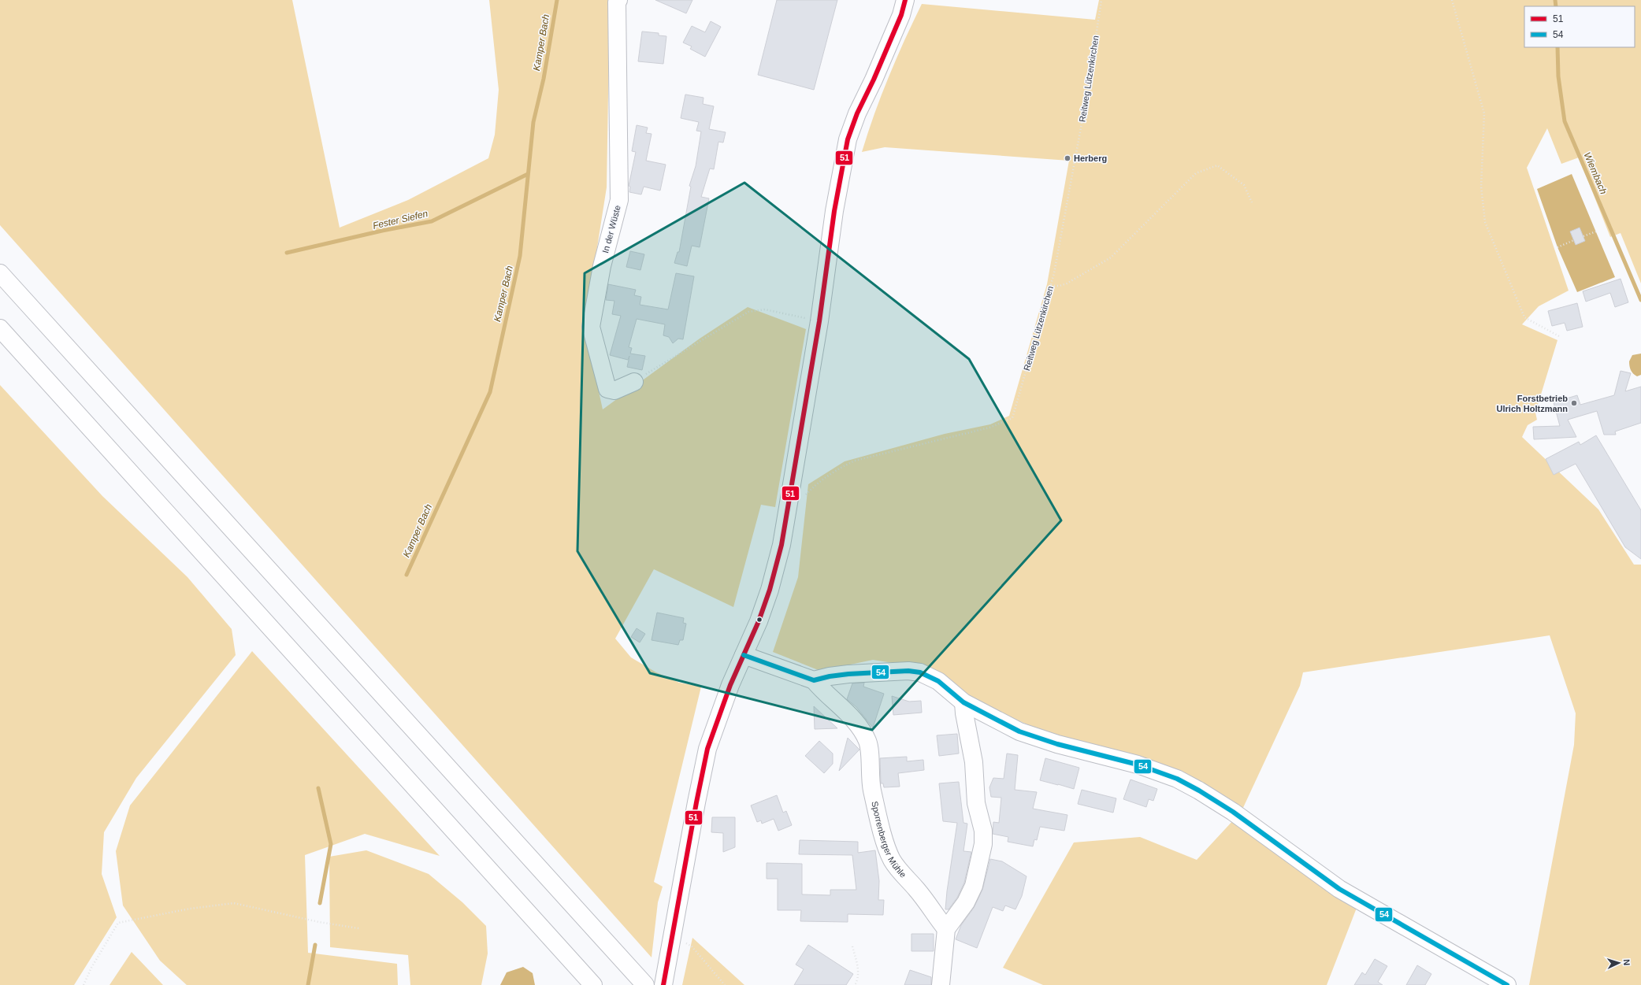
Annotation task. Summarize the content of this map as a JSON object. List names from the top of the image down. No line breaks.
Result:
{"streets":{"main road":["In der Wüste","Sporrenberger Mühle"],"path":["Reitweg Lützenkirchen"]},"water":["Kamper Bach","Wiembach","Fester Siefen"],"places":["Herberg","Forstbetrieb Ulrich Holtzmann"],"lines":["transit line 51","transit line 54"],"legend":["51","54"],"north":"right"}
